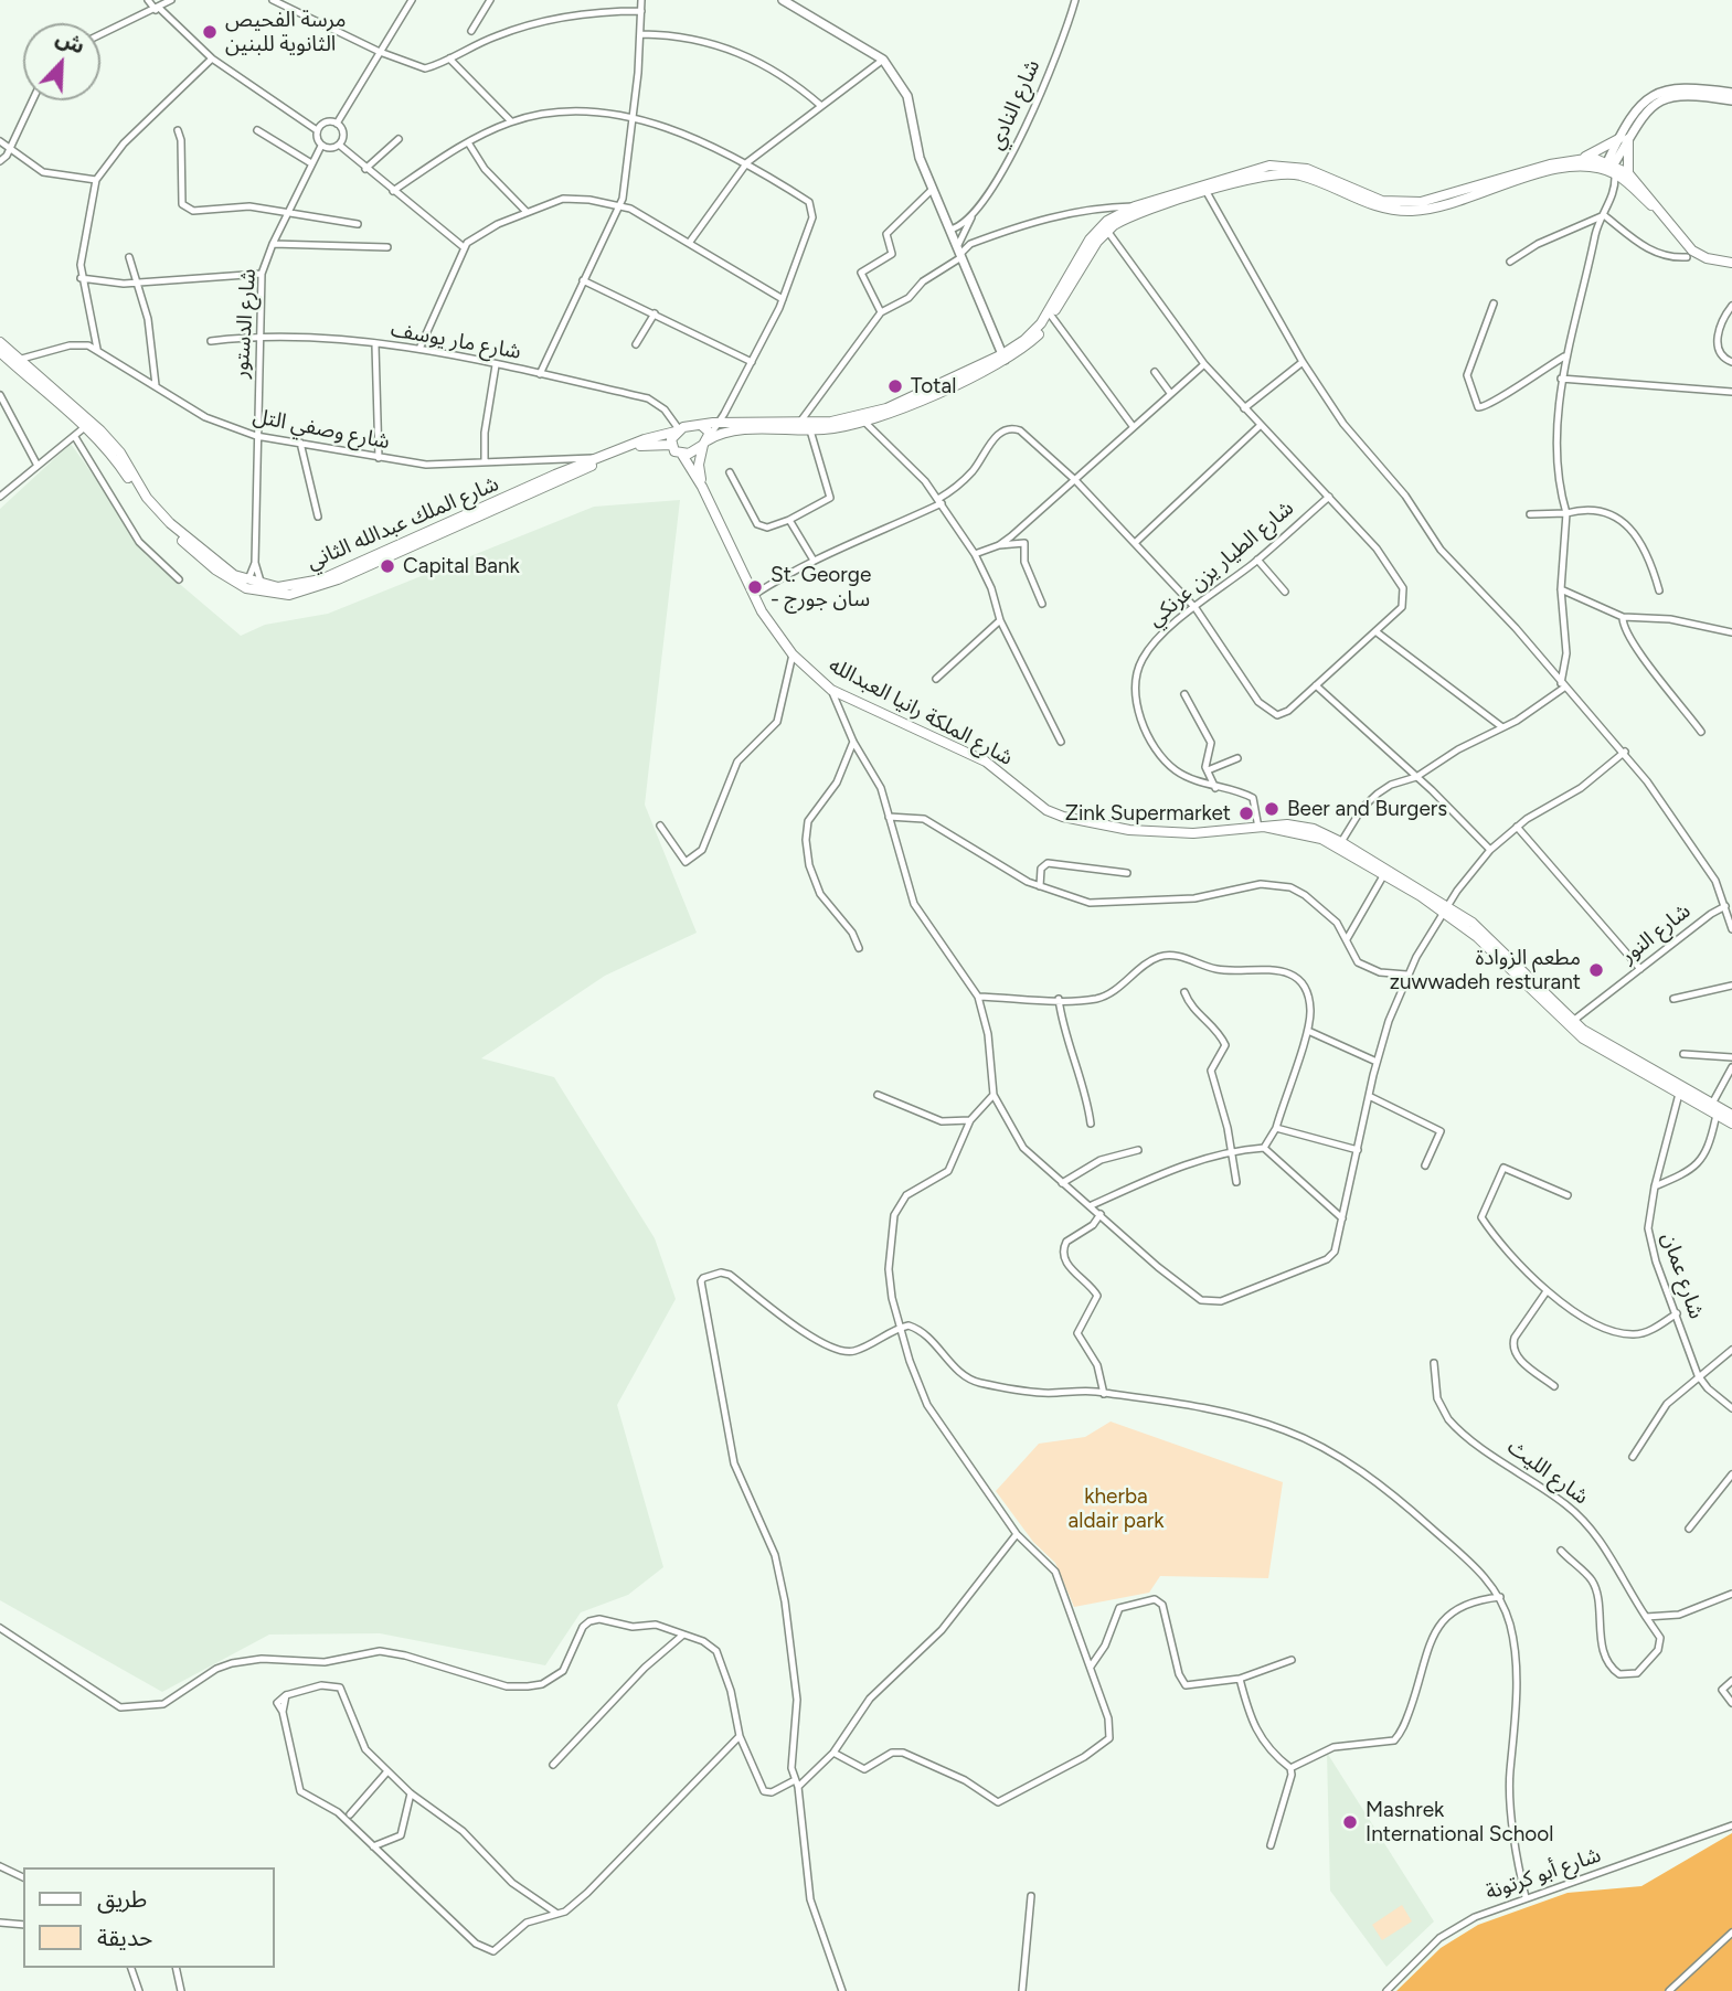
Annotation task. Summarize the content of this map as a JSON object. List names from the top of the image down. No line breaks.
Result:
{"streets":{"main road":["شارع الملك عبدالله الثاني","شارع الملكة رانيا العبدالله"],"street":["شارع النادي","شارع الدستور","شارع مار يوسف","شارع وصفي التل","شارع الطيار يزن عرنكي","شارع النور","شارع عمان","شارع الليث","شارع أبو كرتونة"]},"crossings":[["شارع الدستور","شارع مار يوسف"],["شارع الدستور","شارع وصفي التل"],["شارع الدستور","شارع الملك عبدالله الثاني"],["شارع مار يوسف","شارع الملك عبدالله الثاني"],["شارع وصفي التل","شارع الملك عبدالله الثاني"],["شارع الملك عبدالله الثاني","شارع الملكة رانيا العبدالله"],["شارع الطيار يزن عرنكي","شارع الملكة رانيا العبدالله"],["شارع الملكة رانيا العبدالله","شارع النور"],["شارع الملكة رانيا العبدالله","شارع عمان"]],"parks":["kherba aldair park"],"places":["مرسة الفحيص الثانوية للبنين","Total","Capital Bank","St. George - سان جورج","Beer and Burgers","Zink Supermarket","مطعم الزوادة zuwwadeh resturant","Mashrek International School"],"legend":["طريق","حديقة"],"north":"top right"}
